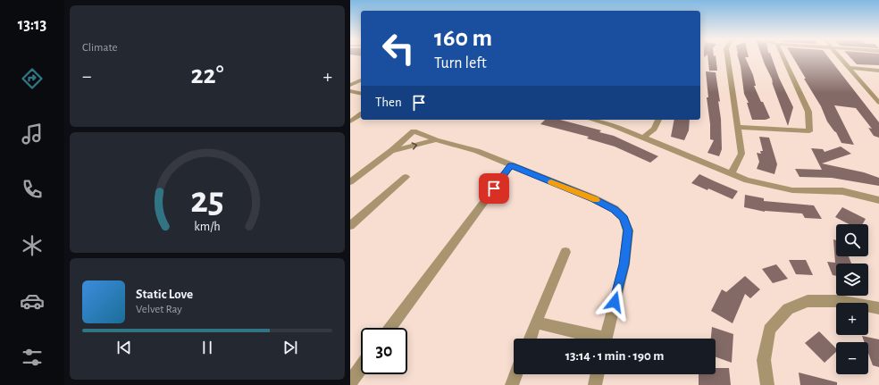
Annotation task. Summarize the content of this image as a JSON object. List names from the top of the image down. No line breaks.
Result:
{"page":{"tabs":"13:13","tile":"Climate","turn":["160 m","Turn left"],"heat":["−","22°","+"],"then":"Then","map_buttons":["+","−"],"song":["Static Love","Velvet Ray"],"limit":"30","trip":"13:14 · 1 min · 190 m","gauge":["25","km/h"]}}
